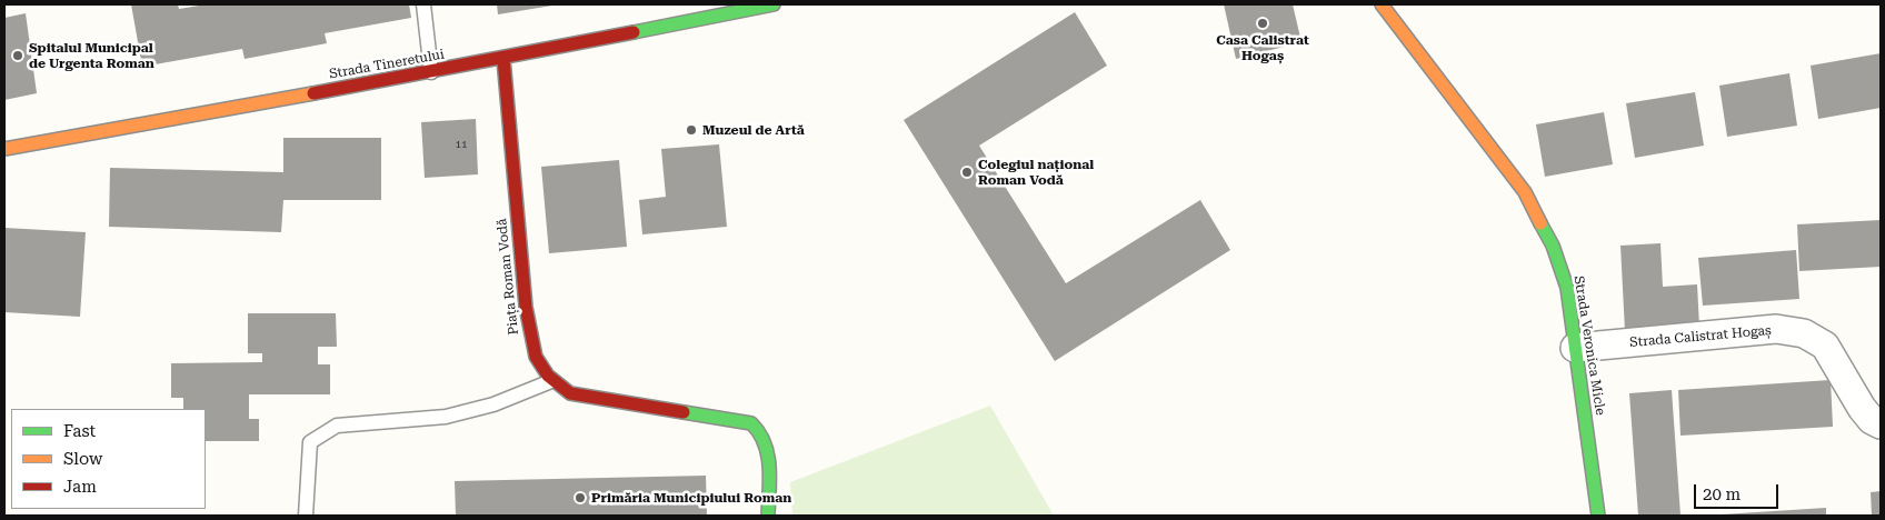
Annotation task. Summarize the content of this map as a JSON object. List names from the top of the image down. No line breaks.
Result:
{"streets":{"street":["Strada Tineretului","Piața Roman Vodă","Strada Calistrat Hogaș","Strada Veronica Micle"]},"crossings":[["Strada Tineretului","Piața Roman Vodă"],["Strada Calistrat Hogaș","Strada Veronica Micle"]],"places":["Casa Calistrat Hogaș","Spitalul Municipal de Urgenta Roman","Muzeul de Artă","Colegiul național Roman Vodă","Primăria Municipiului Roman"],"house_numbers":["11"],"legend":["Fast","Slow","Jam"],"scale_bar":"20 m"}
